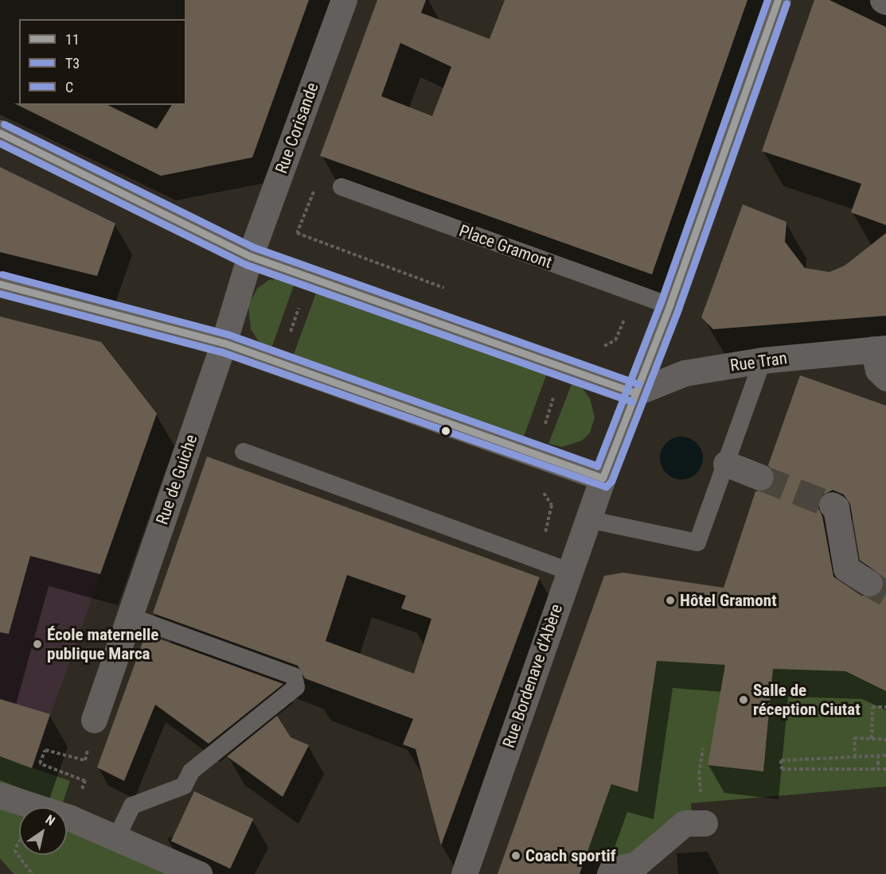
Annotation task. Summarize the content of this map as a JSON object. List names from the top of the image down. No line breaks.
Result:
{"streets":{"street":["Rue Corisande","Rue Tran","Rue de Guiche","Rue Bordenave d'Abère"],"lane":["Place Gramont"]},"places":["Hôtel Gramont","École maternelle publique Marca","Salle de réception Ciutat","Coach sportif"],"lines":["transit line 11","transit line C","transit line T3"],"legend":["11","T3","C"],"north":"top right"}
